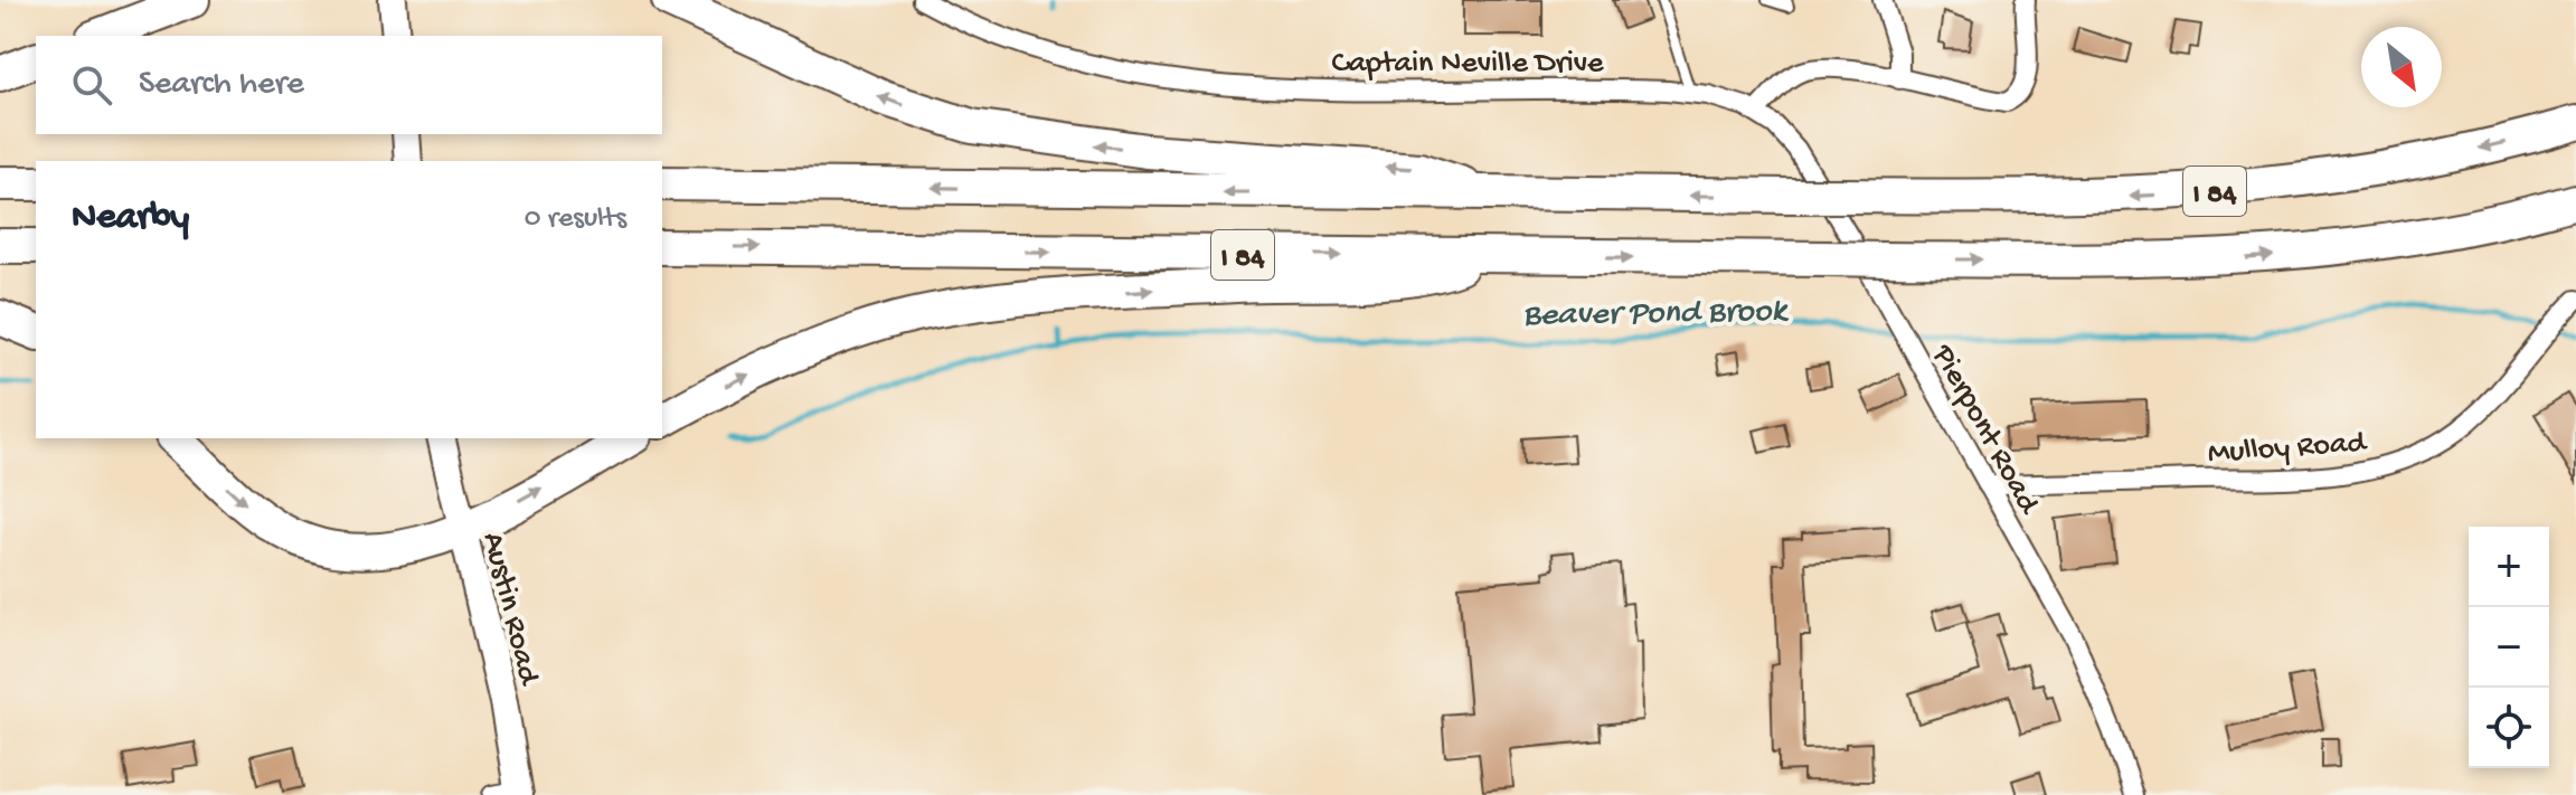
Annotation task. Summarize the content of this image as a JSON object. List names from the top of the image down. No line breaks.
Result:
{"streets":{"highway":["I 84"],"street":["Captain Neville Drive","Pierpont Road","Mulloy Road","Austin Road"]},"crossings":[["Captain Neville Drive","Pierpont Road"],["Pierpont Road","Mulloy Road"]],"water":["Beaver Pond Brook"],"north":"bottom right","page":{"search":"Search here","heading":["Nearby","0 results"],"map_buttons":["+","−"]}}
